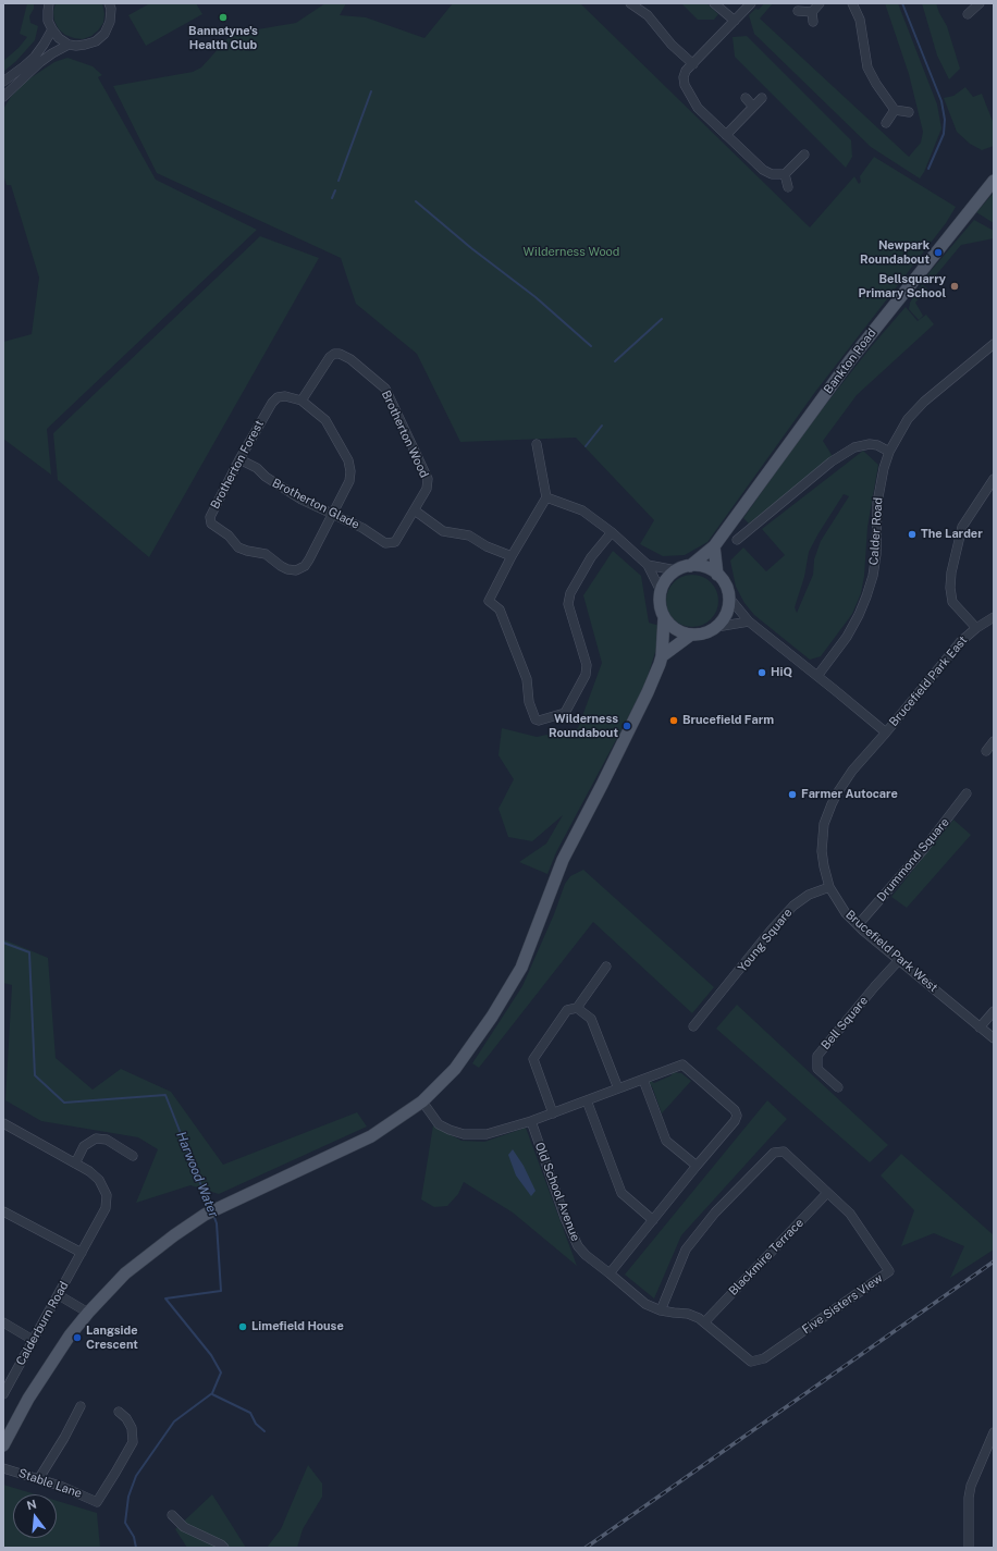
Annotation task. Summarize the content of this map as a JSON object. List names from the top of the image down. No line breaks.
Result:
{"streets":{"main road":["Bankton Road"],"street":["Brotherton Wood","Brotherton Forest","Brotherton Glade","Calder Road","Brucefield Park East","Drummond Square","Young Square","Brucefield Park West","Bell Square","Old School Avenue","Blackmire Terrace","Five Sisters View","Calderburn Road","Stable Lane"]},"crossings":[["Brotherton Wood","Brotherton Forest"],["Brotherton Wood","Brotherton Glade"],["Brotherton Forest","Brotherton Glade"],["Brucefield Park East","Brucefield Park West"],["Drummond Square","Brucefield Park West"],["Young Square","Brucefield Park West"],["Brucefield Park West","Bell Square"],["Old School Avenue","Five Sisters View"],["Blackmire Terrace","Five Sisters View"]],"water":["Harwood Water"],"parks":["Wilderness Wood"],"places":["Bannatyne's Health Club","Newpark Roundabout","Bellsquarry Primary School","The Larder","HiQ","Brucefield Farm","Wilderness Roundabout","Farmer Autocare","Limefield House","Langside Crescent"],"north":"top"}
